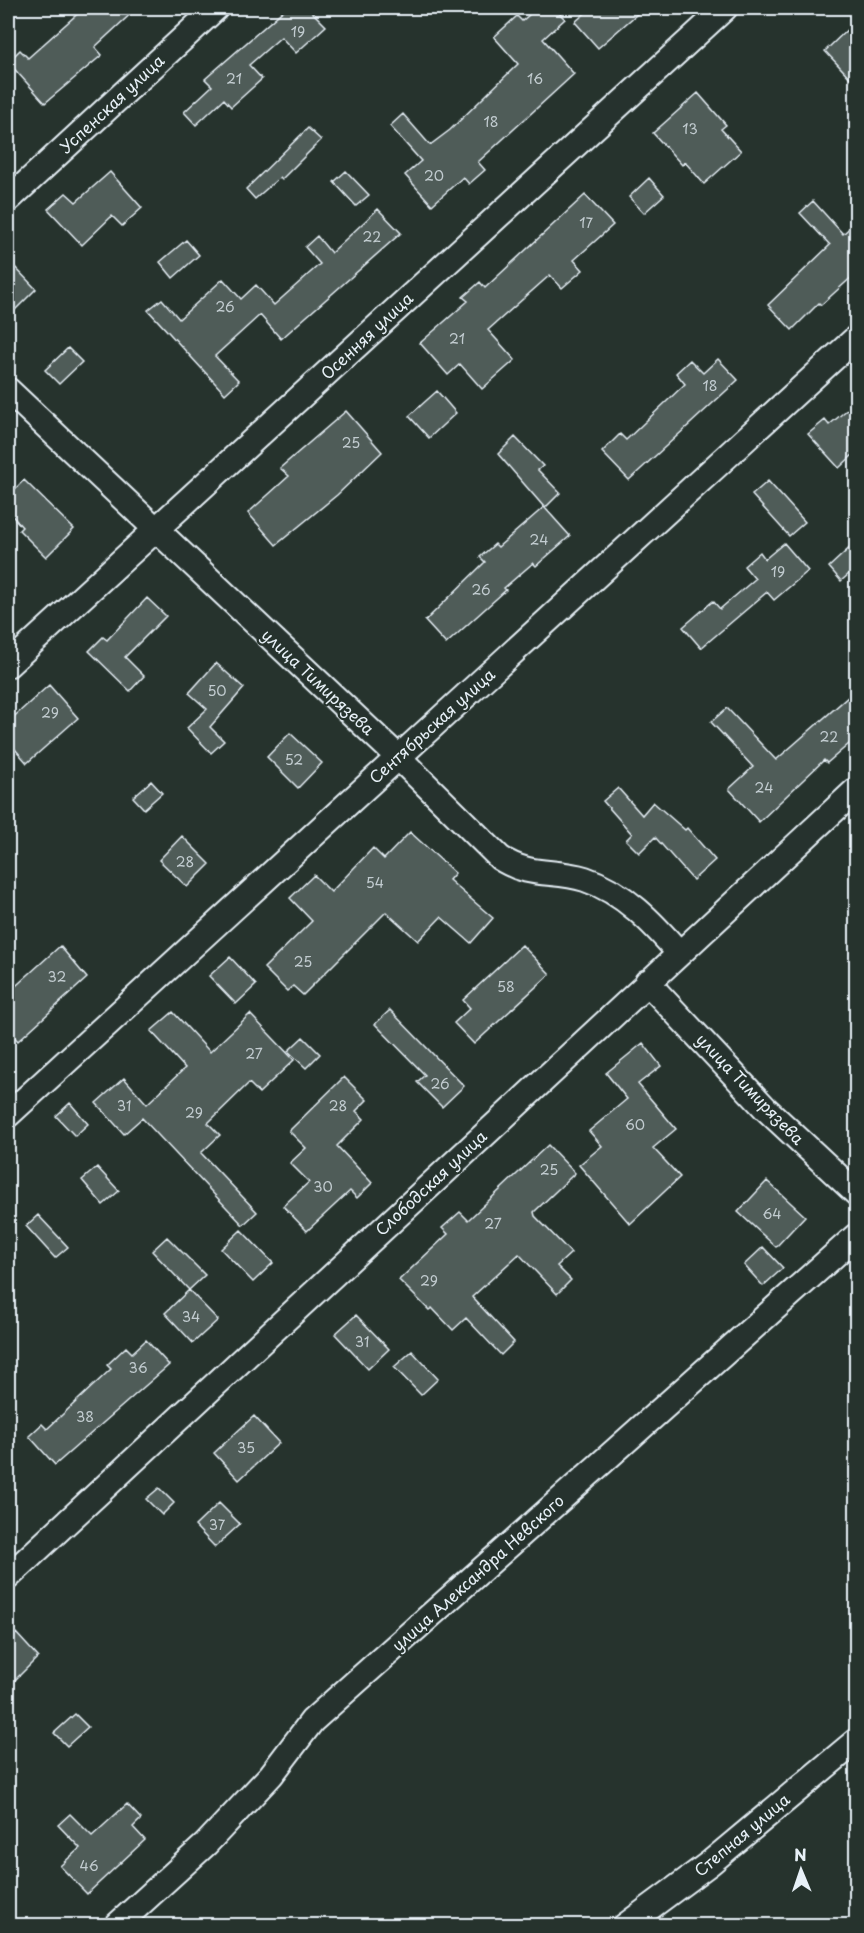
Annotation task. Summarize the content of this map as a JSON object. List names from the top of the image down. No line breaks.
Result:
{"streets":{"street":["Успенская улица","Осенняя улица","улица Тимирязева","Сентябрьская улица","Слободская улица","улица Александра Невского","Степная улица"]},"crossings":[["Осенняя улица","улица Тимирязева"],["улица Тимирязева","Сентябрьская улица"],["улица Тимирязева","Слободская улица"]],"house_numbers":["19","21","16","18","13","20","17","22","26","21","18","25","24","19","26","50","29","22","52","24","28","54","25","32","58","27","26","31","28","29","60","25","30","64","27","29","34","31","36","38","35","37","46"],"north":"top"}
